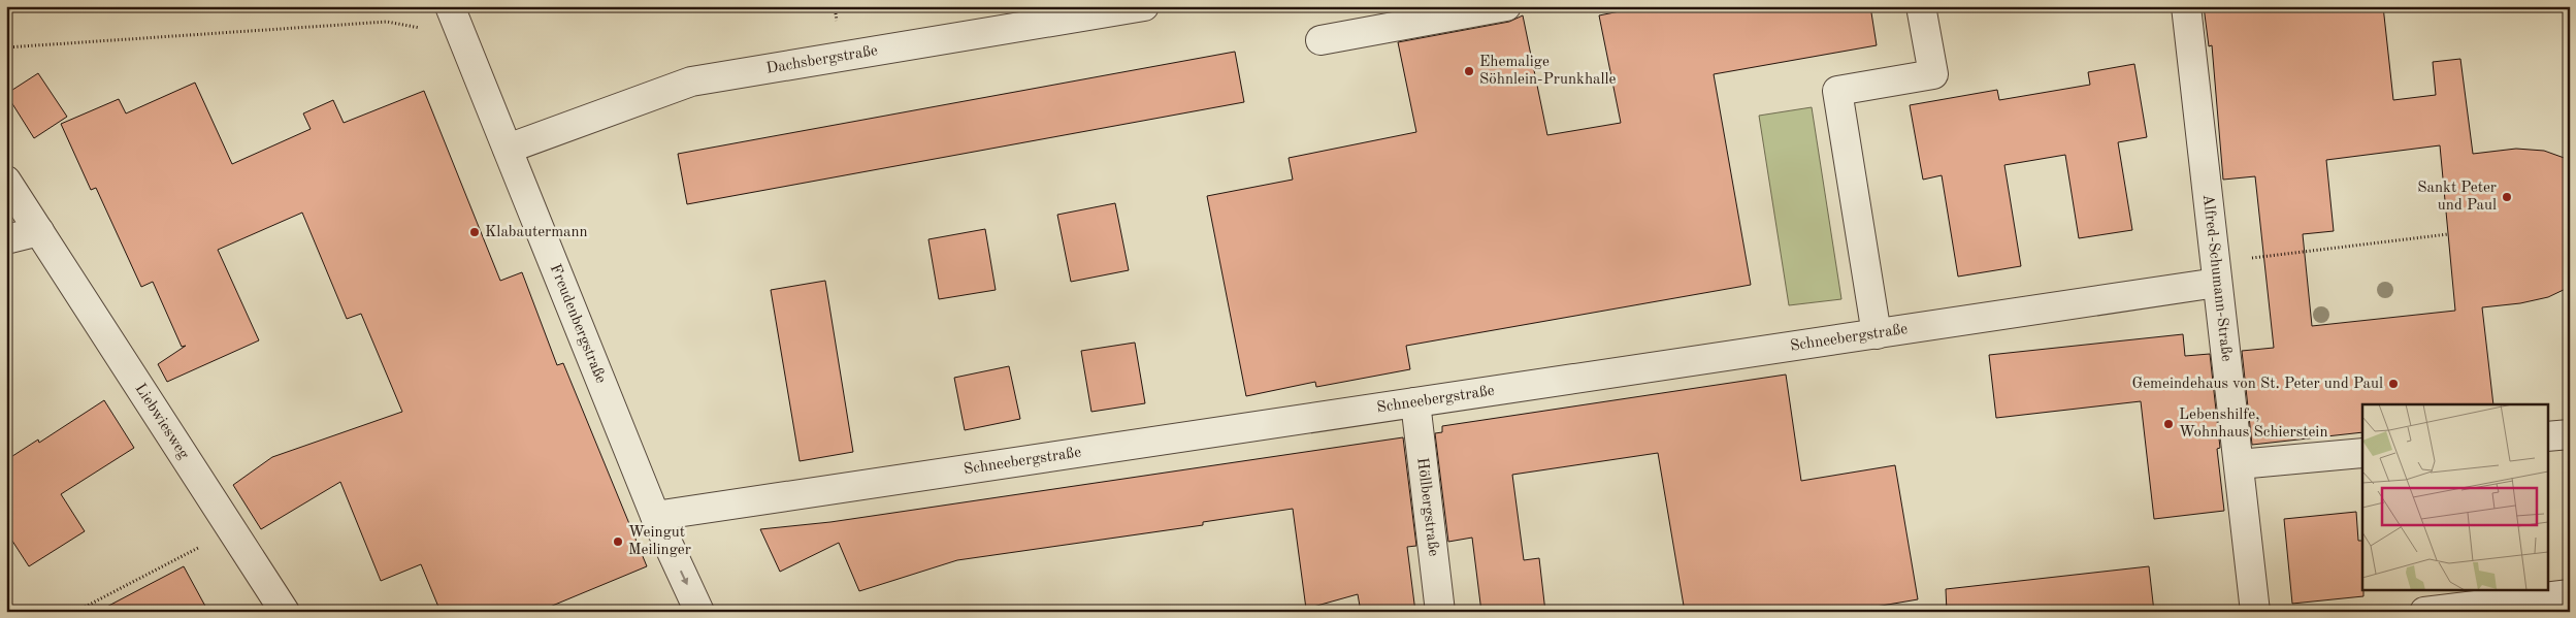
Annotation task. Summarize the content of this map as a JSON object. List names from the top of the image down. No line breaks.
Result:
{"streets":{"street":["Dachsbergstraße","Alfred-Schumann-Straße","Freudenbergstraße","Schneebergstraße","Liebwiesweg","Höllbergstraße"]},"crossings":[["Dachsbergstraße","Freudenbergstraße"],["Alfred-Schumann-Straße","Schneebergstraße"],["Freudenbergstraße","Schneebergstraße"],["Schneebergstraße","Höllbergstraße"]],"places":["Ehemalige Söhnlein-Prunkhalle","Sankt Peter und Paul","Klabautermann","Gemeindehaus von St. Peter und Paul","Lebenshilfe, Wohnhaus Schierstein","Weingut Meilinger"]}
